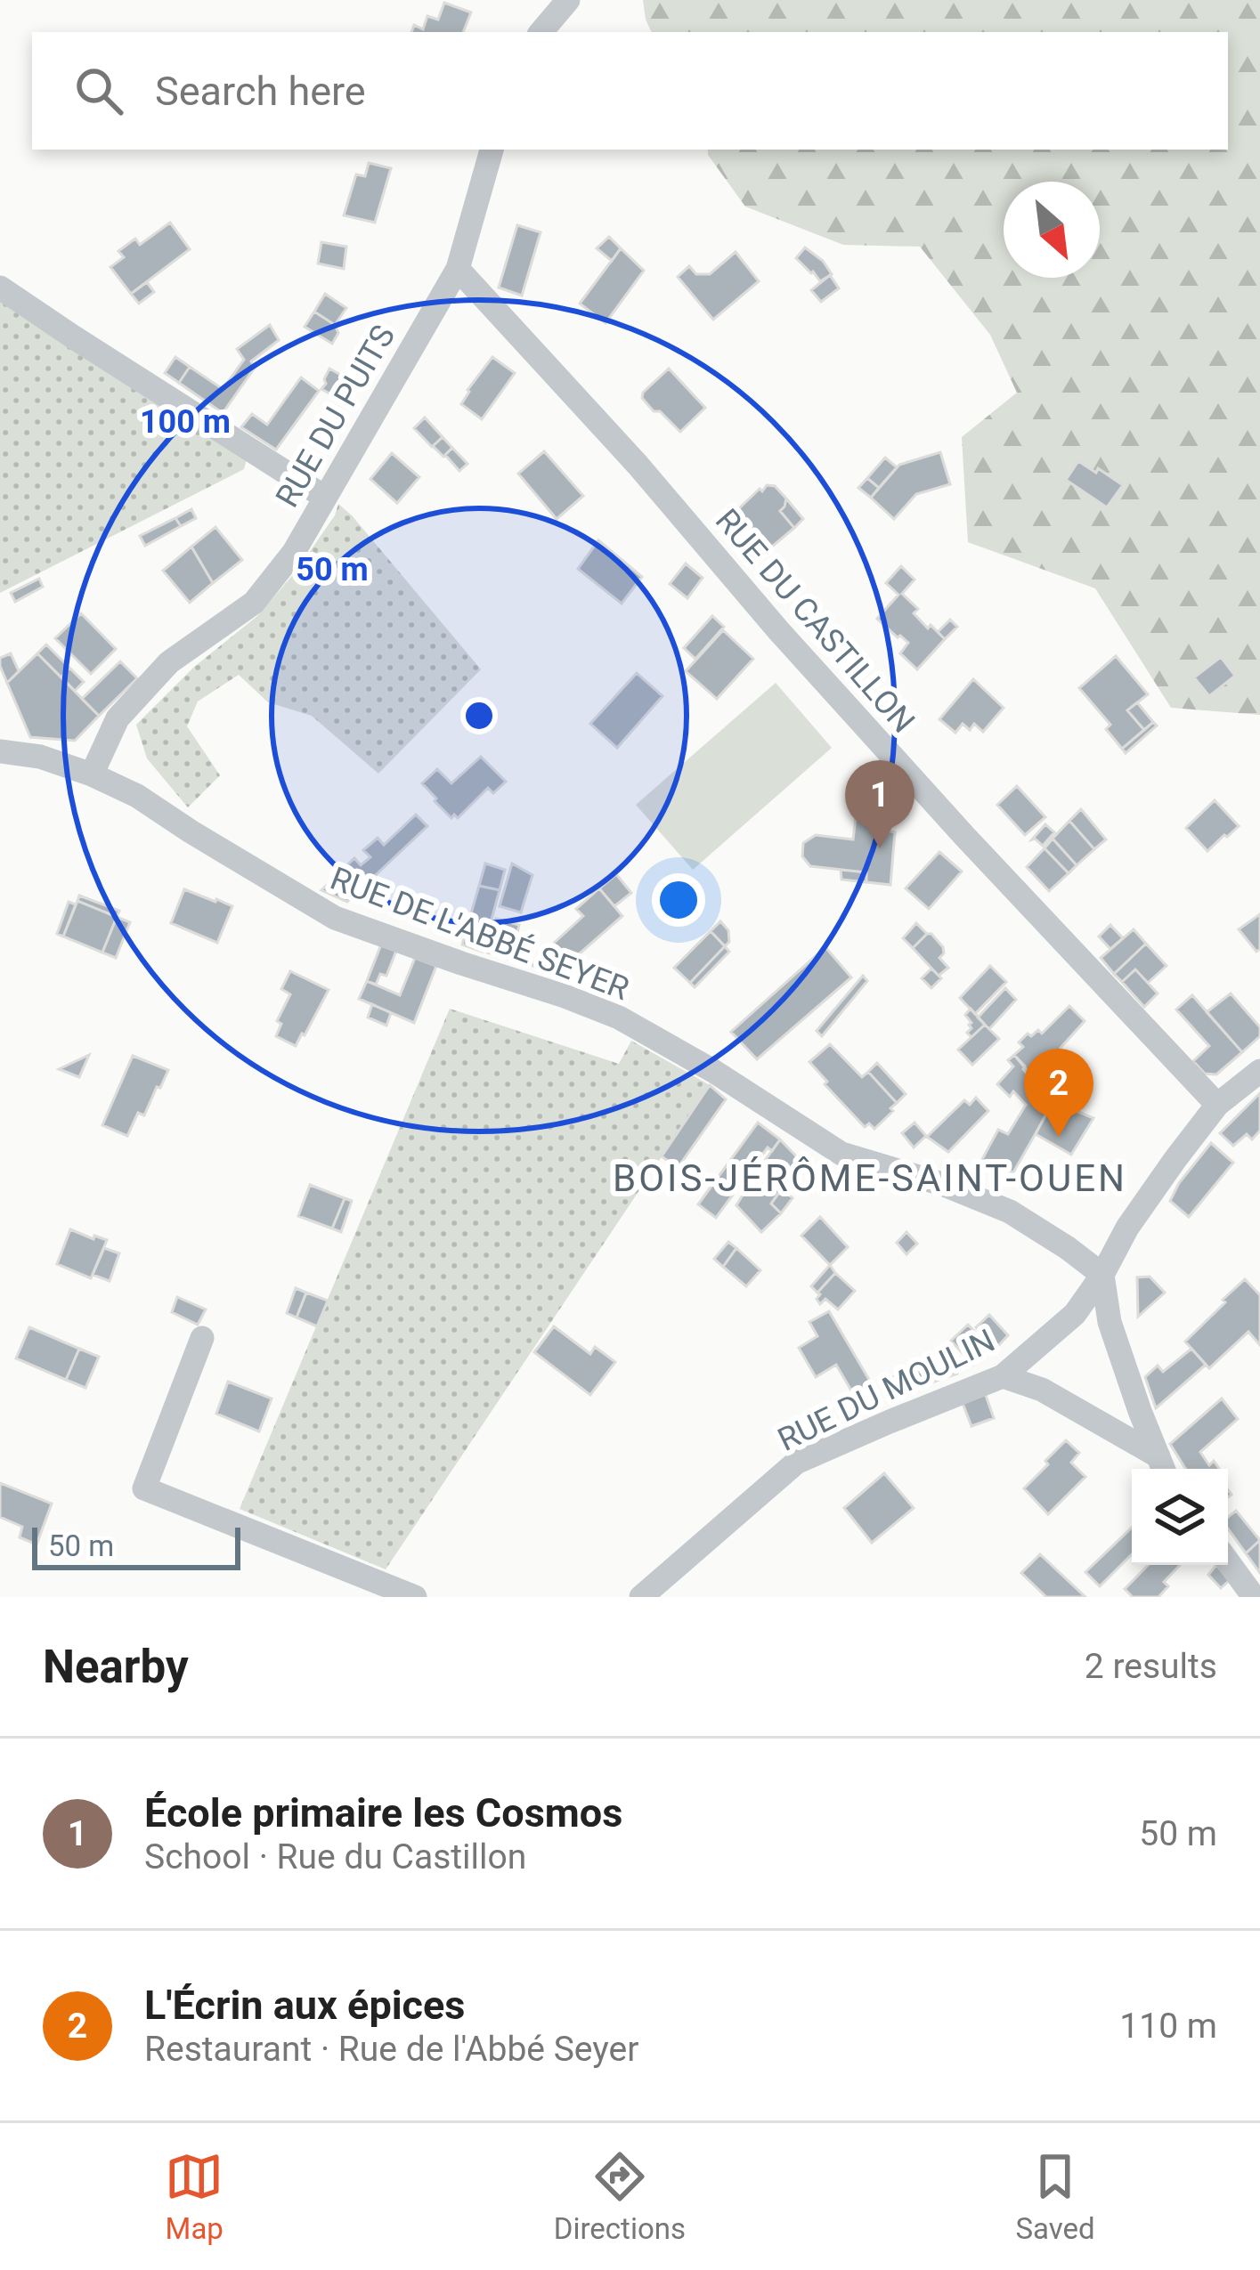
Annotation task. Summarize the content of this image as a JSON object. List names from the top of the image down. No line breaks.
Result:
{"streets":{"street":["RUE DU PUITS","RUE DU CASTILLON","RUE DE L'ABBÉ SEYER","RUE DU MOULIN"]},"crossings":[["RUE DU PUITS","RUE DU CASTILLON"],["RUE DU PUITS","RUE DE L'ABBÉ SEYER"],["RUE DU CASTILLON","RUE DU MOULIN"],["RUE DE L'ABBÉ SEYER","RUE DU MOULIN"]],"districts":["BOIS-JÉRÔME-SAINT-OUEN"],"scale_bar":"50 m","north":"bottom right","page":{"search":"Search here","pins":["1","2"],"scale":"50 m","heading":["Nearby","2 results"],"list":[{"mark":"1","name":"École primaire les Cosmos","note":"School · Rue du Castillon","value":"50 m"},{"mark":"2","name":"L'Écrin aux épices","note":"Restaurant · Rue de l'Abbé Seyer","value":"110 m"}],"nav":["Map","Directions","Saved"]},"rings":["100 m","50 m"]}
